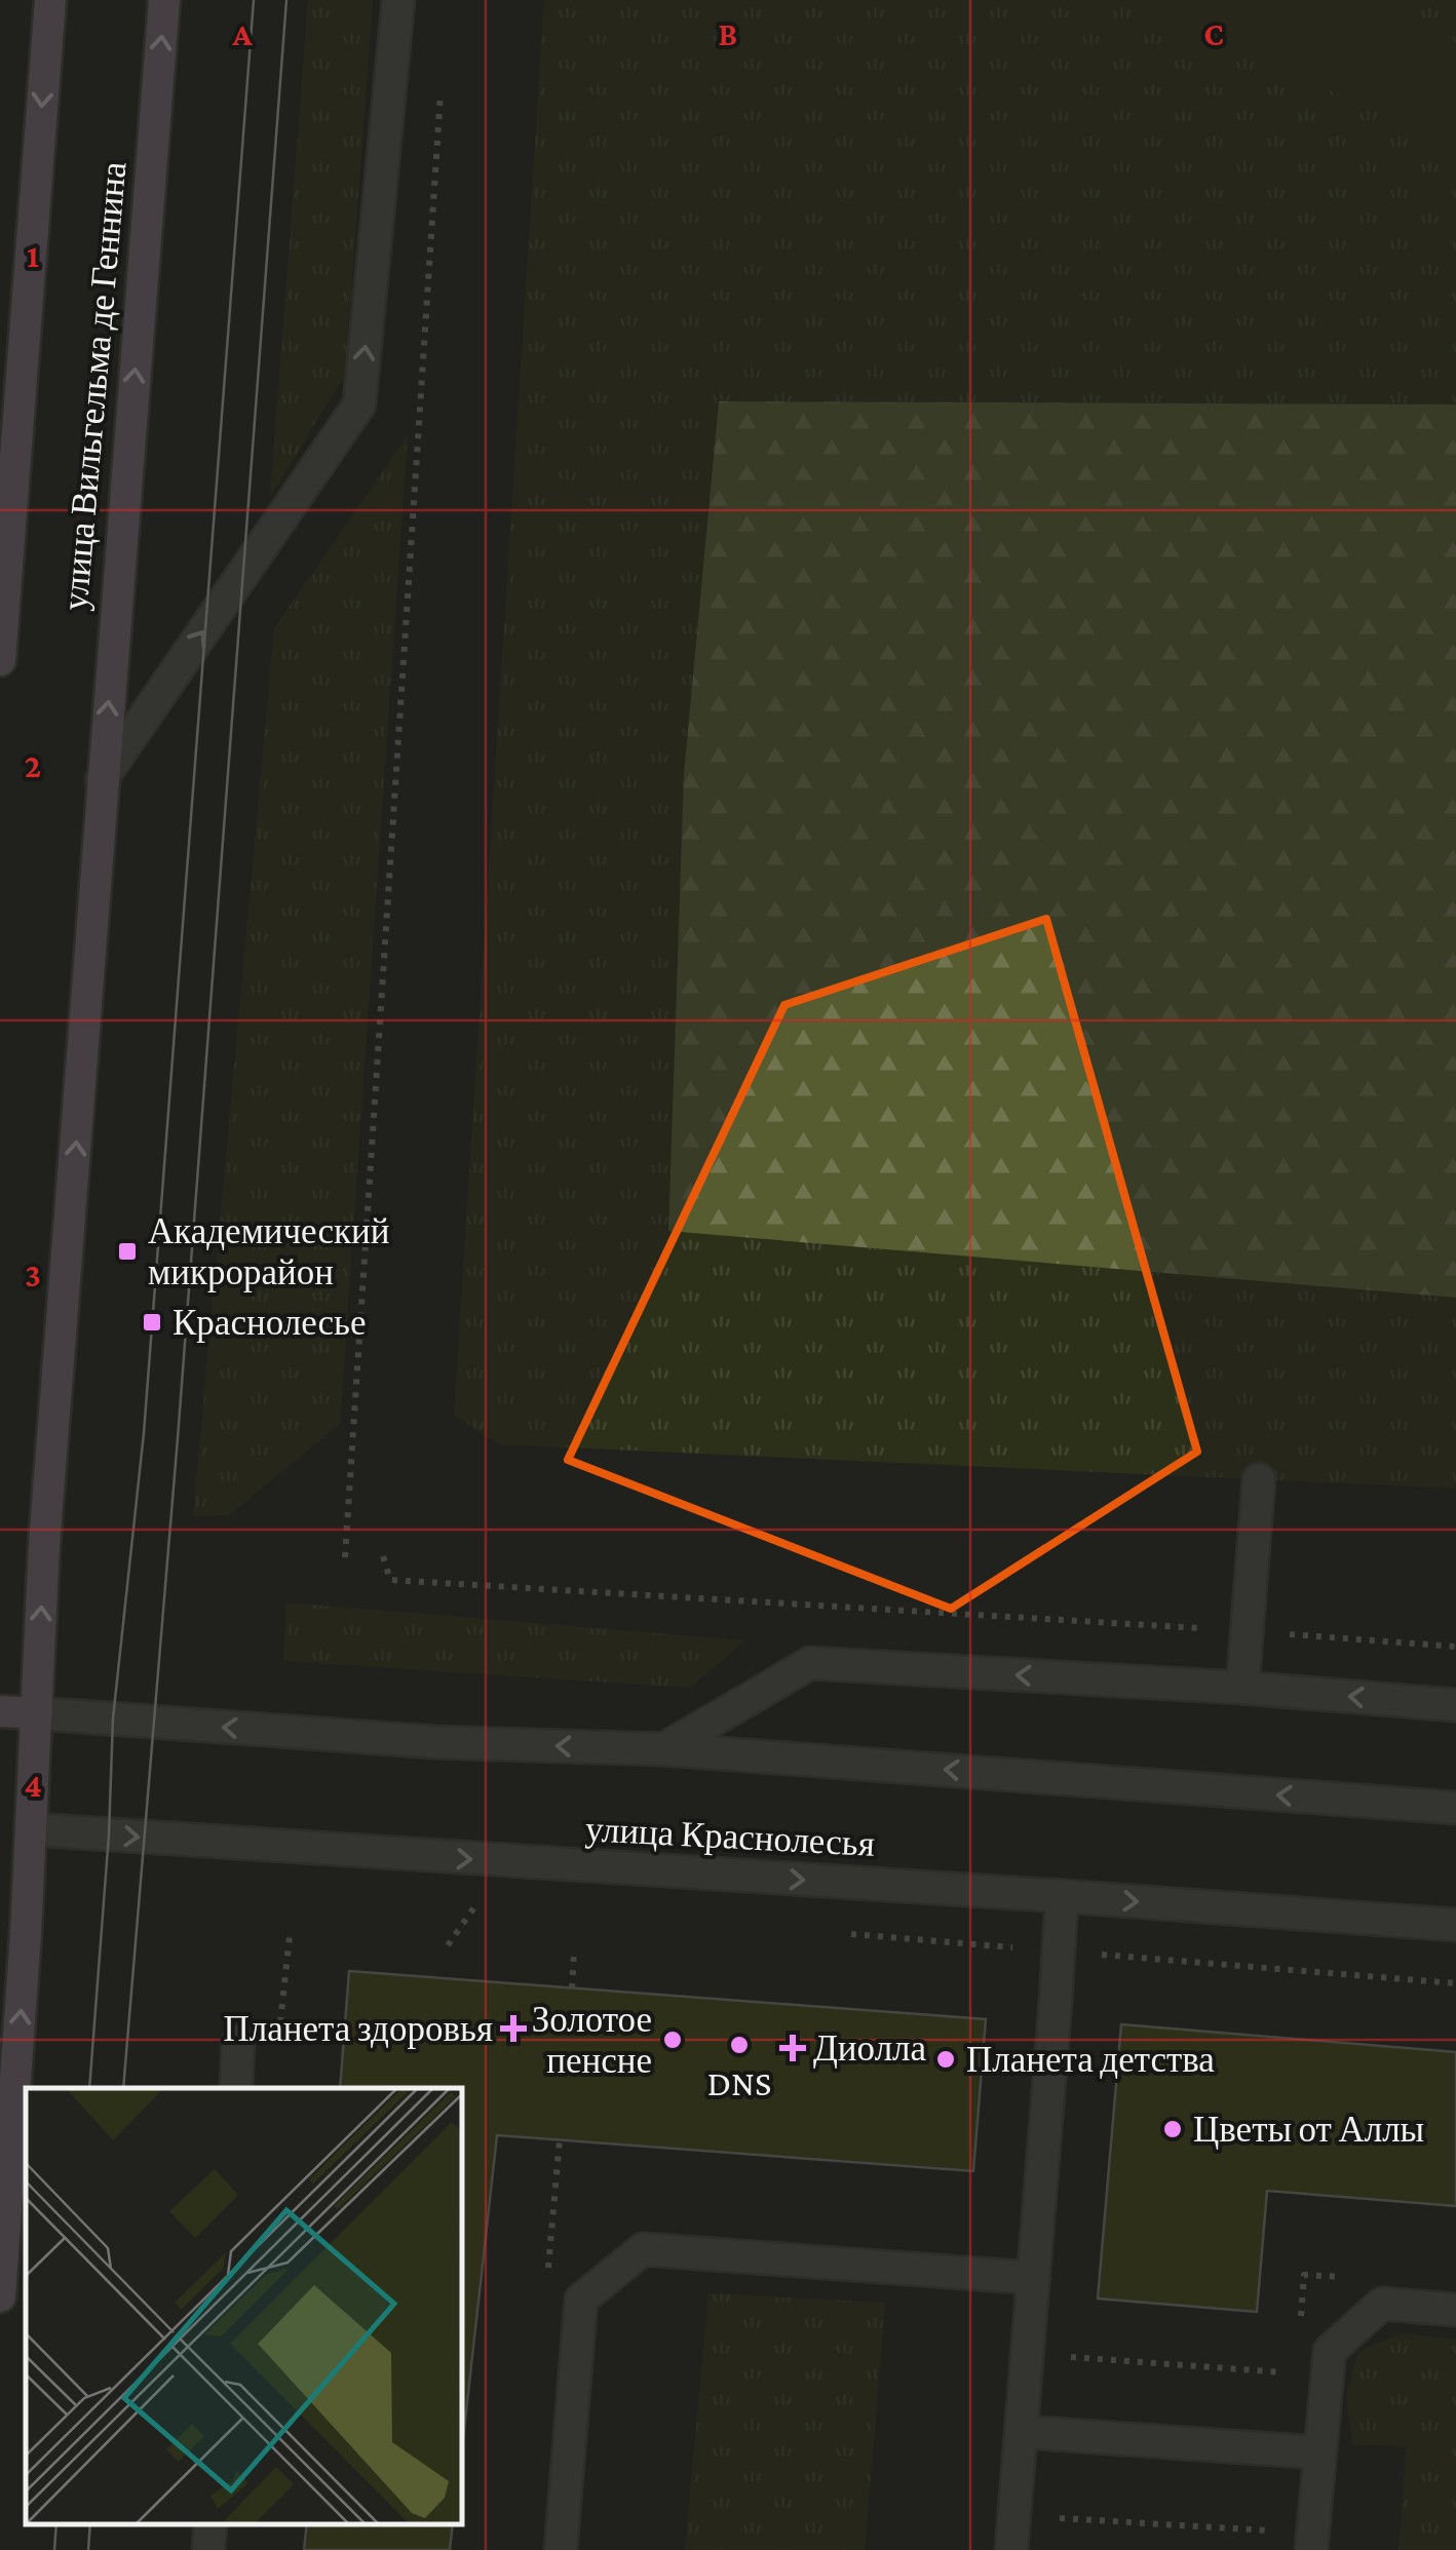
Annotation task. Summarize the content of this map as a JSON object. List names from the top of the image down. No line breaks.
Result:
{"streets":{"main road":["улица Вильгельма де Геннина"],"street":["улица Краснолесья"]},"crossings":[["улица Вильгельма де Геннина","улица Краснолесья"]],"places":{"transit":["Академический микрорайон","Краснолесье"],"health":["Планета здоровья","Диолла"],"other":["Золотое пенсне","DNS","Планета детства","Цветы от Аллы"]},"grid":{"columns":["A","B","C"],"rows":["1","2","3","4"]}}
